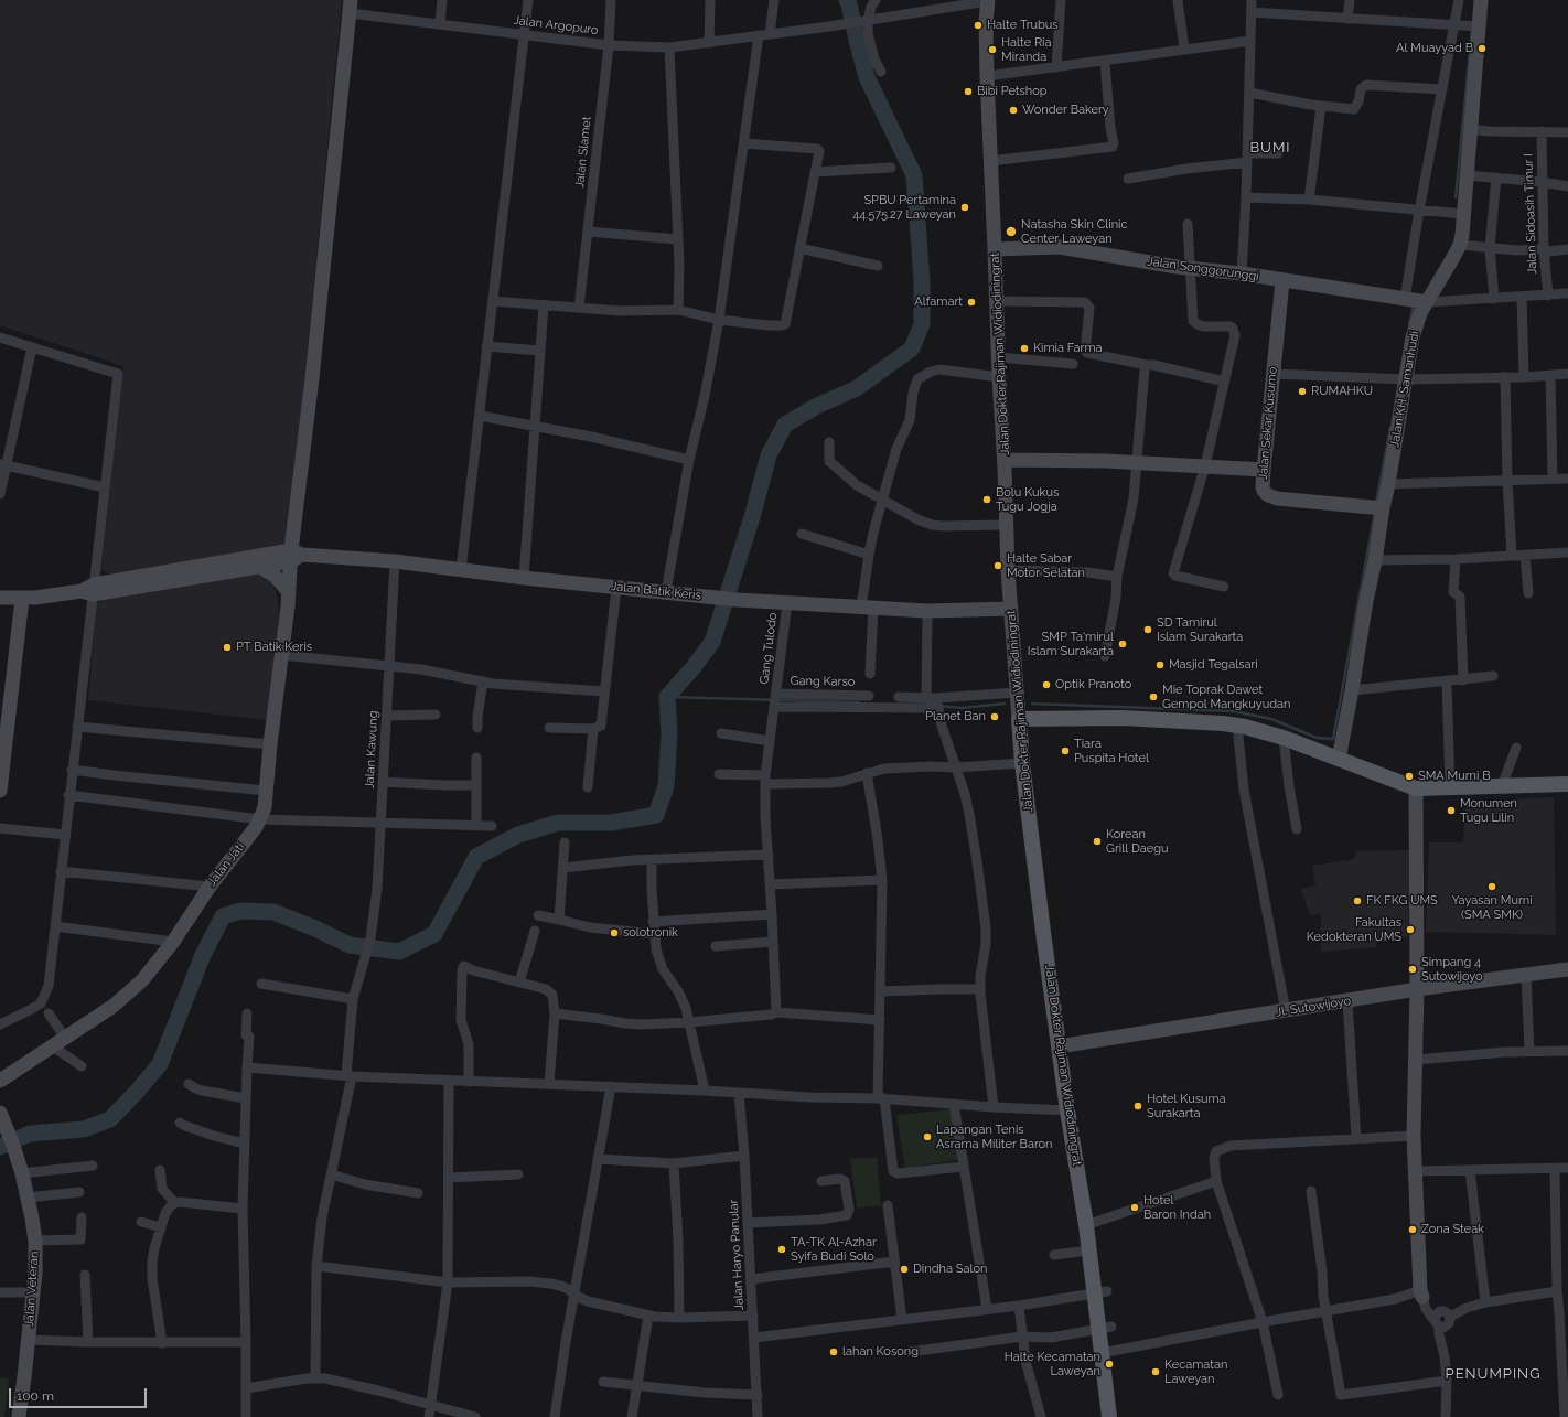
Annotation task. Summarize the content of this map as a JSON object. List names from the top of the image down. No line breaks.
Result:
{"streets":{"main road":["Jalan Dokter Rajiman Widiodiningrat"],"street":["Jalan Argopuro","Jalan Slamet","Jalan Sidoasih Timur I","Jalan Songgorunggi","Jalan KH. Samanhudi","Jalan Sekar Kusumo","Jalan Batik Keris","Gang Tulodo","Gang Karso","Jalan Kawung","Jalan Jati","Jl. Sutowijoyo","Jalan Haryo Panular","Jalan Veteran"]},"crossings":[["Jalan Argopuro","Jalan Slamet"],["Jalan Argopuro","Jalan Dokter Rajiman Widiodiningrat"],["Jalan Argopuro","Jalan Jati"],["Jalan Songgorunggi","Jalan Dokter Rajiman Widiodiningrat"],["Jalan Songgorunggi","Jalan KH. Samanhudi"],["Jalan Songgorunggi","Jalan Sekar Kusumo"],["Jalan Dokter Rajiman Widiodiningrat","Jalan Batik Keris"],["Jalan Dokter Rajiman Widiodiningrat","Gang Karso"],["Jalan Dokter Rajiman Widiodiningrat","Jl. Sutowijoyo"],["Jalan KH. Samanhudi","Jalan Sekar Kusumo"],["Jalan Batik Keris","Gang Tulodo"],["Jalan Batik Keris","Gang Karso"],["Jalan Batik Keris","Jalan Kawung"],["Jalan Batik Keris","Jalan Jati"],["Gang Tulodo","Gang Karso"]],"districts":["BUMI","PENUMPING"],"places":["Halte Trubus","Al Muayyad B","Halte Ria Miranda","Bibi Petshop","Wonder Bakery","SPBU Pertamina 44.575.27 Laweyan","Natasha Skin Clinic Center Laweyan","Alfamart","Kimia Farma","RUMAHKU","Bolu Kukus Tugu Jogja","Halte Sabar Motor Selatan","SD Tamirul Islam Surakarta","SMP Ta'mirul Islam Surakarta","PT Batik Keris","Masjid Tegalsari","Optik Pranoto","Mie Toprak Dawet Gempol Mangkuyudan","Planet Ban","Tiara Puspita Hotel","SMA Murni B","Monumen Tugu Lilin","Korean Grill Daegu","Yayasan Murni (SMA SMK)","FK FKG UMS","Fakultas Kedokteran UMS","solotronik","Simpang 4 Sutowijoyo","Hotel Kusuma Surakarta","Lapangan Tenis Asrama Militer Baron","Hotel Baron Indah","Zona Steak","TA-TK Al-Azhar Syifa Budi Solo","Dindha Salon","lahan Kosong","Halte Kecamatan Laweyan","Kecamatan Laweyan"],"scale_bar":"100 m"}
